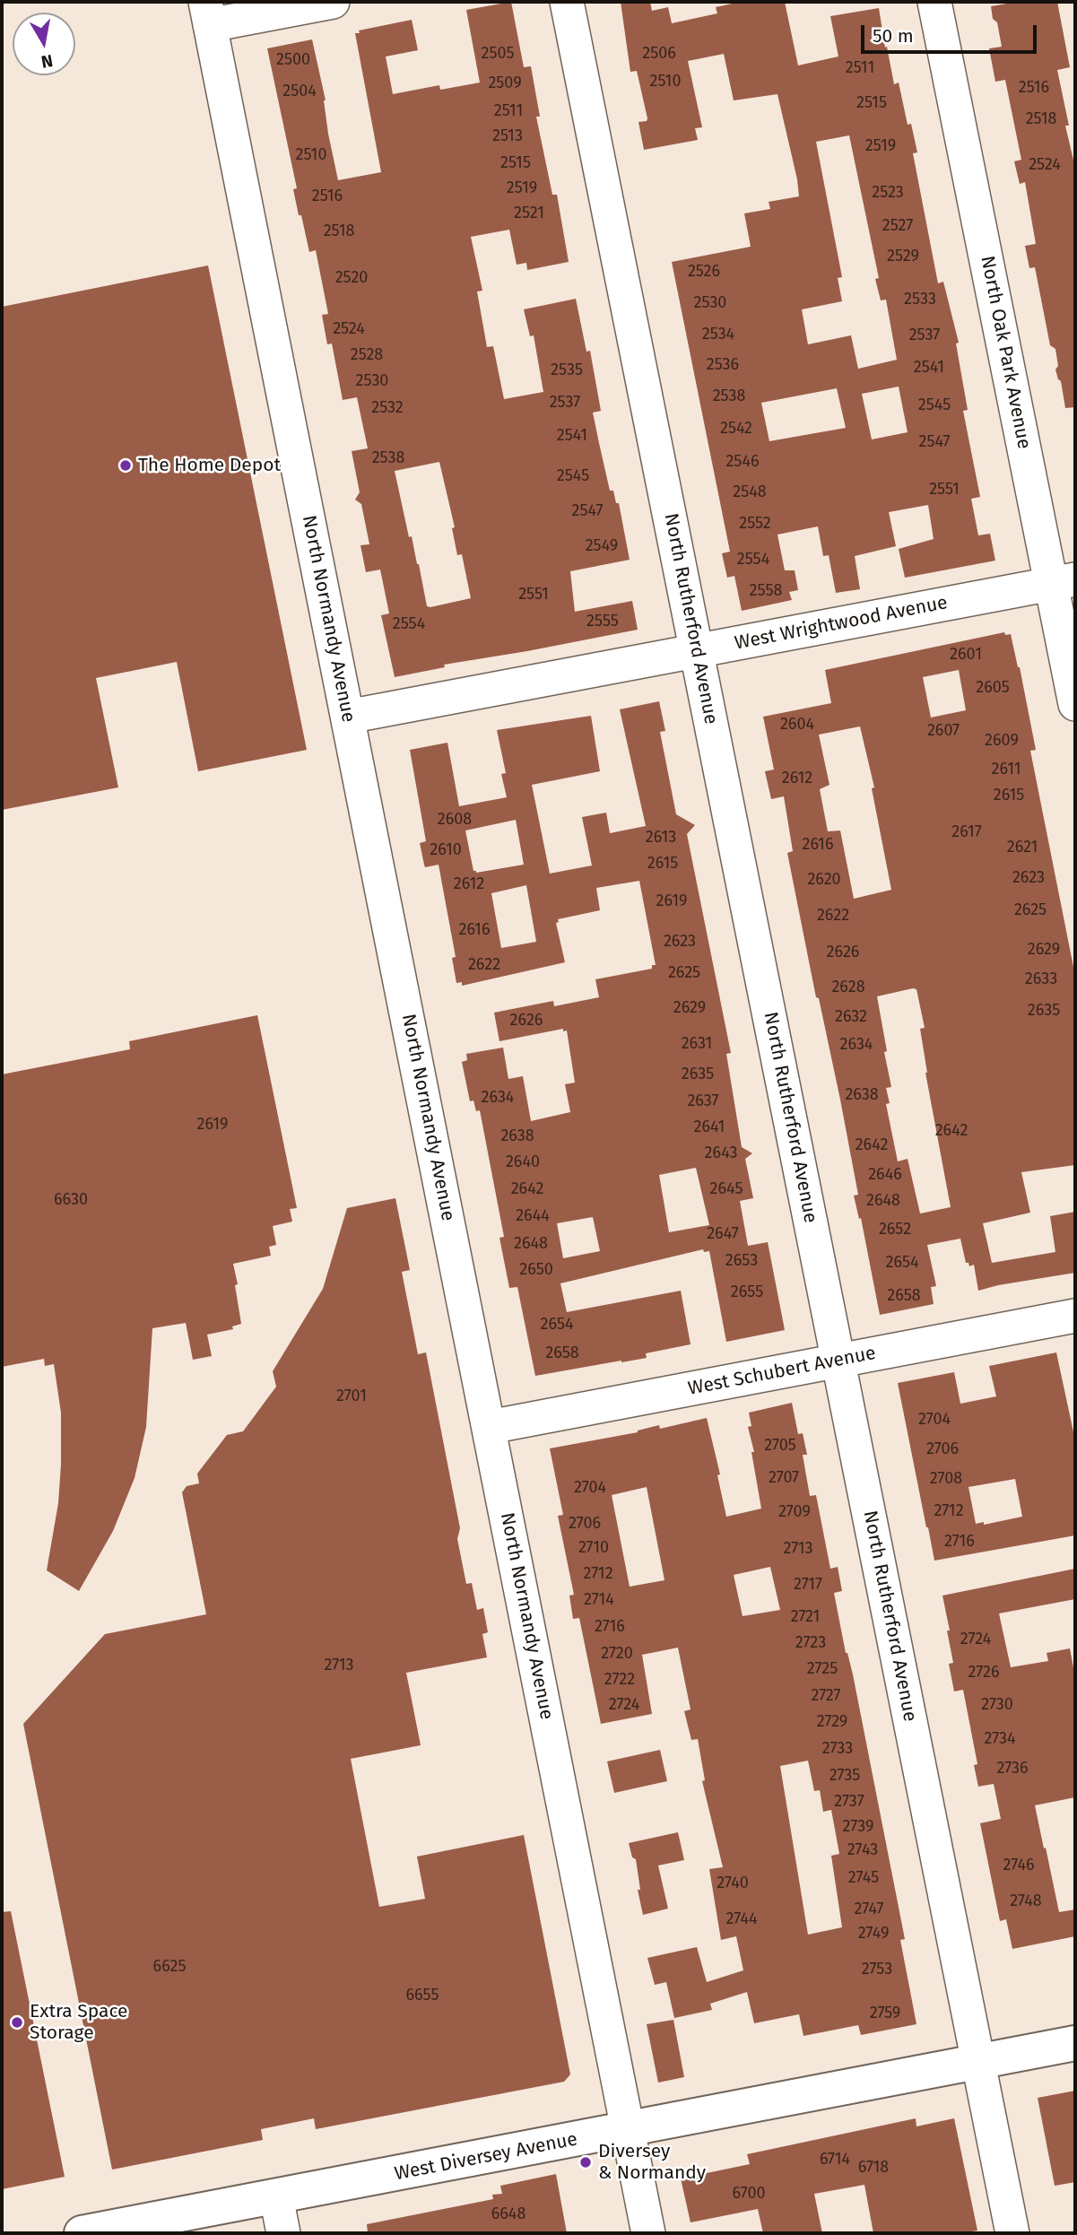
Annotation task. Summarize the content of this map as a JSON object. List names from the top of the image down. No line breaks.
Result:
{"streets":{"main road":["West Diversey Avenue"],"street":["North Oak Park Avenue","North Normandy Avenue","North Rutherford Avenue","West Wrightwood Avenue","West Schubert Avenue"]},"crossings":[["North Oak Park Avenue","West Wrightwood Avenue"],["North Normandy Avenue","West Wrightwood Avenue"],["North Normandy Avenue","West Schubert Avenue"],["North Normandy Avenue","West Diversey Avenue"],["North Rutherford Avenue","West Wrightwood Avenue"],["North Rutherford Avenue","West Schubert Avenue"],["North Rutherford Avenue","West Diversey Avenue"]],"places":["The Home Depot","Extra Space Storage","Diversey & Normandy"],"house_numbers":["2505","2506","2500","2511","2510","2509","2516","2504","2515","2511","2518","2513","2519","2510","2515","2524","2519","2523","2516","2521","2527","2518","2529","2526","2520","2533","2530","2524","2534","2537","2528","2536","2541","2535","2530","2538","2537","2545","2532","2542","2541","2547","2538","2546","2545","2551","2548","2547","2552","2549","2554","2558","2551","2555","2554","2601","2605","2604","2607","2609","2611","2612","2615","2608","2617","2613","2616","2621","2610","2615","2623","2620","2612","2619","2625","2622","2616","2623","2629","2626","2622","2625","2633","2628","2629","2635","2632","2626","2631","2634","2635","2638","2634","2637","2619","2641","2642","2638","2642","2643","2640","2646","2642","2645","6630","2648","2644","2652","2647","2648","2653","2654","2650","2655","2658","2654","2658","2701","2704","2705","2706","2707","2708","2704","2712","2709","2706","2716","2710","2713","2712","2717","2714","2721","2716","2724","2723","2720","2713","2725","2726","2722","2727","2724","2730","2729","2734","2733","2736","2735","2737","2739","2743","2746","2745","2740","2748","2747","2744","2749","6625","2753","6655","2759","6714","6718","6700","6648"],"scale_bar":"50 m","north":"bottom"}
